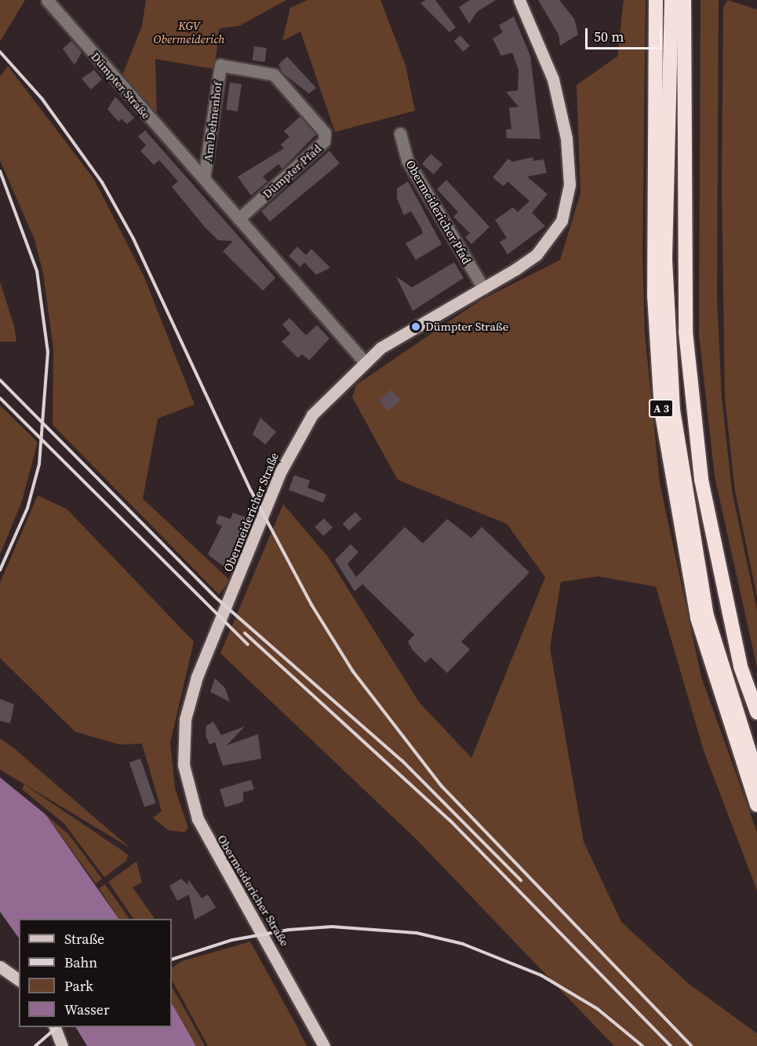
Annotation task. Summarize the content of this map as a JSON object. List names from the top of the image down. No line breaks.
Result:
{"streets":{"highway":["A 3"],"main road":["Obermeidericher Straße"],"street":["Dümpter Straße","Am Dehnenhof","Dümpter Pfad","Obermeidericher Pfad"]},"crossings":[["Dümpter Straße","Am Dehnenhof"],["Dümpter Straße","Dümpter Pfad"],["Dümpter Straße","Obermeidericher Straße"],["Am Dehnenhof","Dümpter Pfad"],["Obermeidericher Pfad","Obermeidericher Straße"]],"parks":["KGV Obermeiderich"],"places":["Dümpter Straße"],"legend":["Straße","Bahn","Park","Wasser"],"scale_bar":"50 m"}
